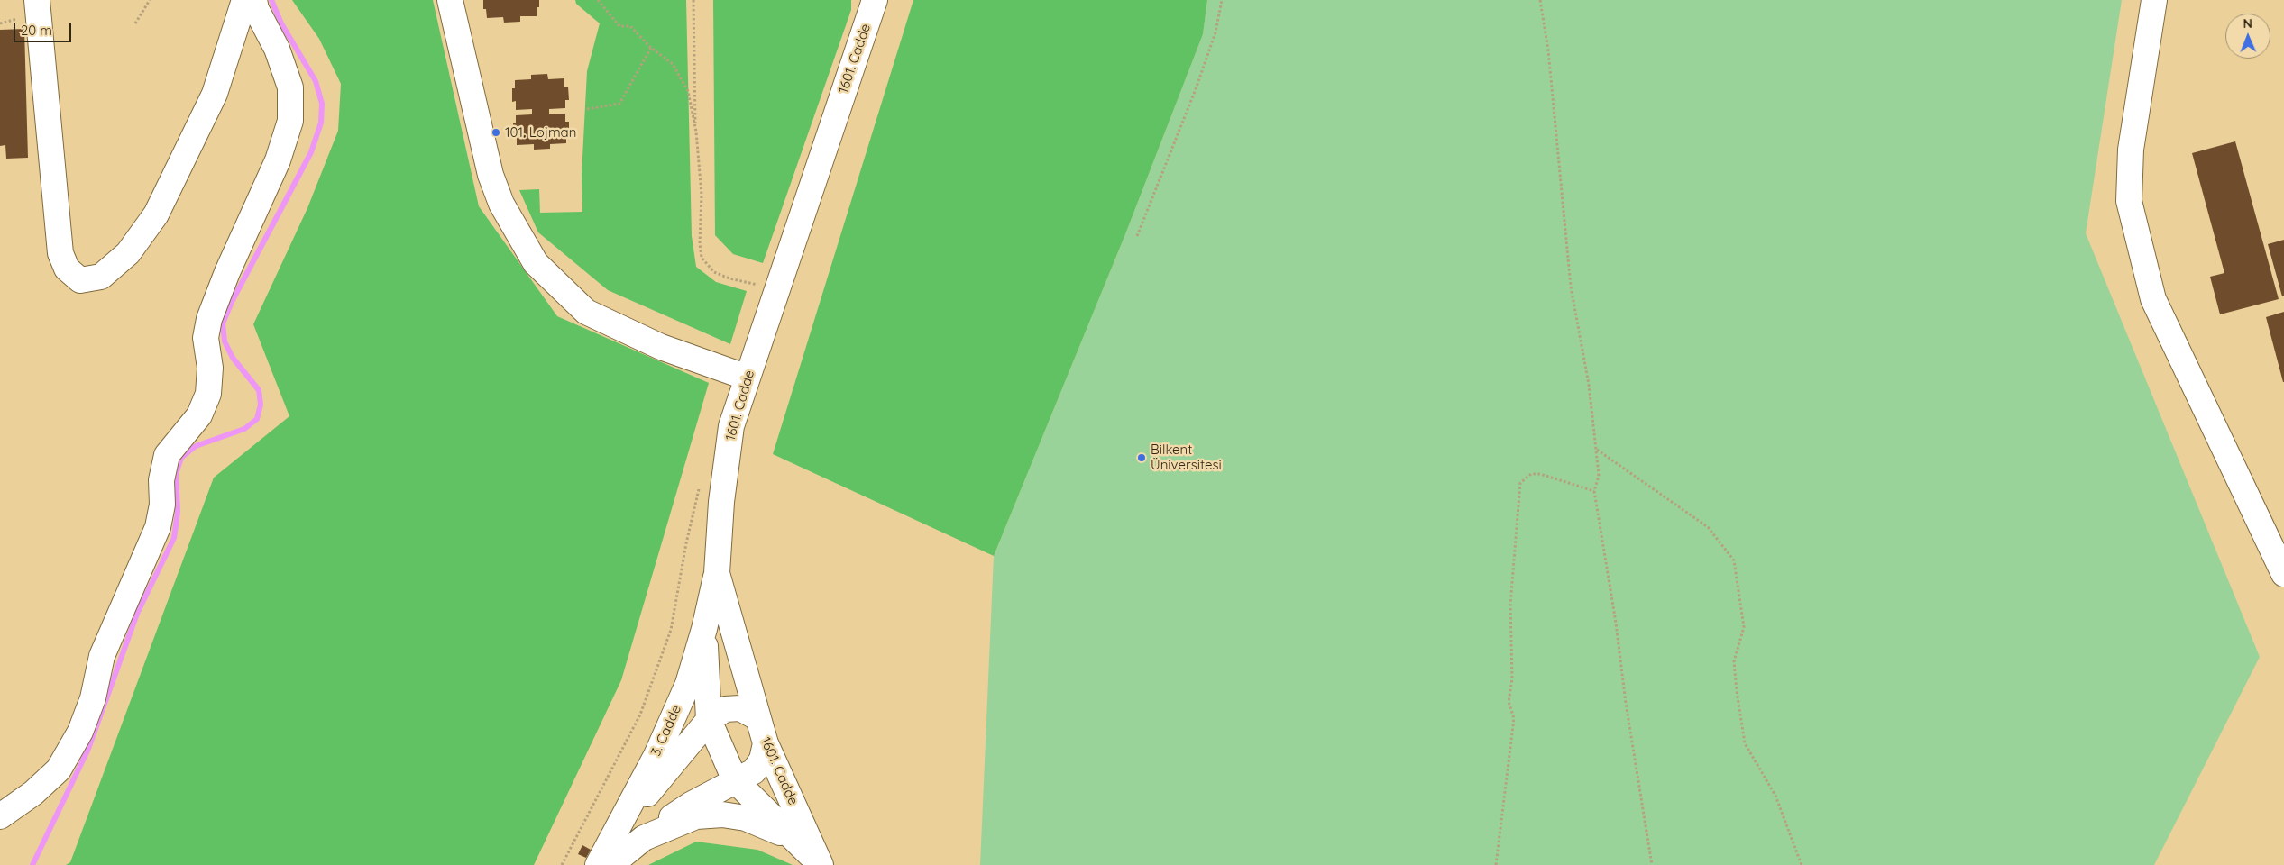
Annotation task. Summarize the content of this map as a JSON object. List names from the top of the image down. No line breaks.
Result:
{"streets":{"street":["1601. Cadde","3. Cadde"]},"crossings":[["1601. Cadde","3. Cadde"]],"places":["101. Lojman","Bilkent Üniversitesi"],"scale_bar":"20 m","north":"top"}
